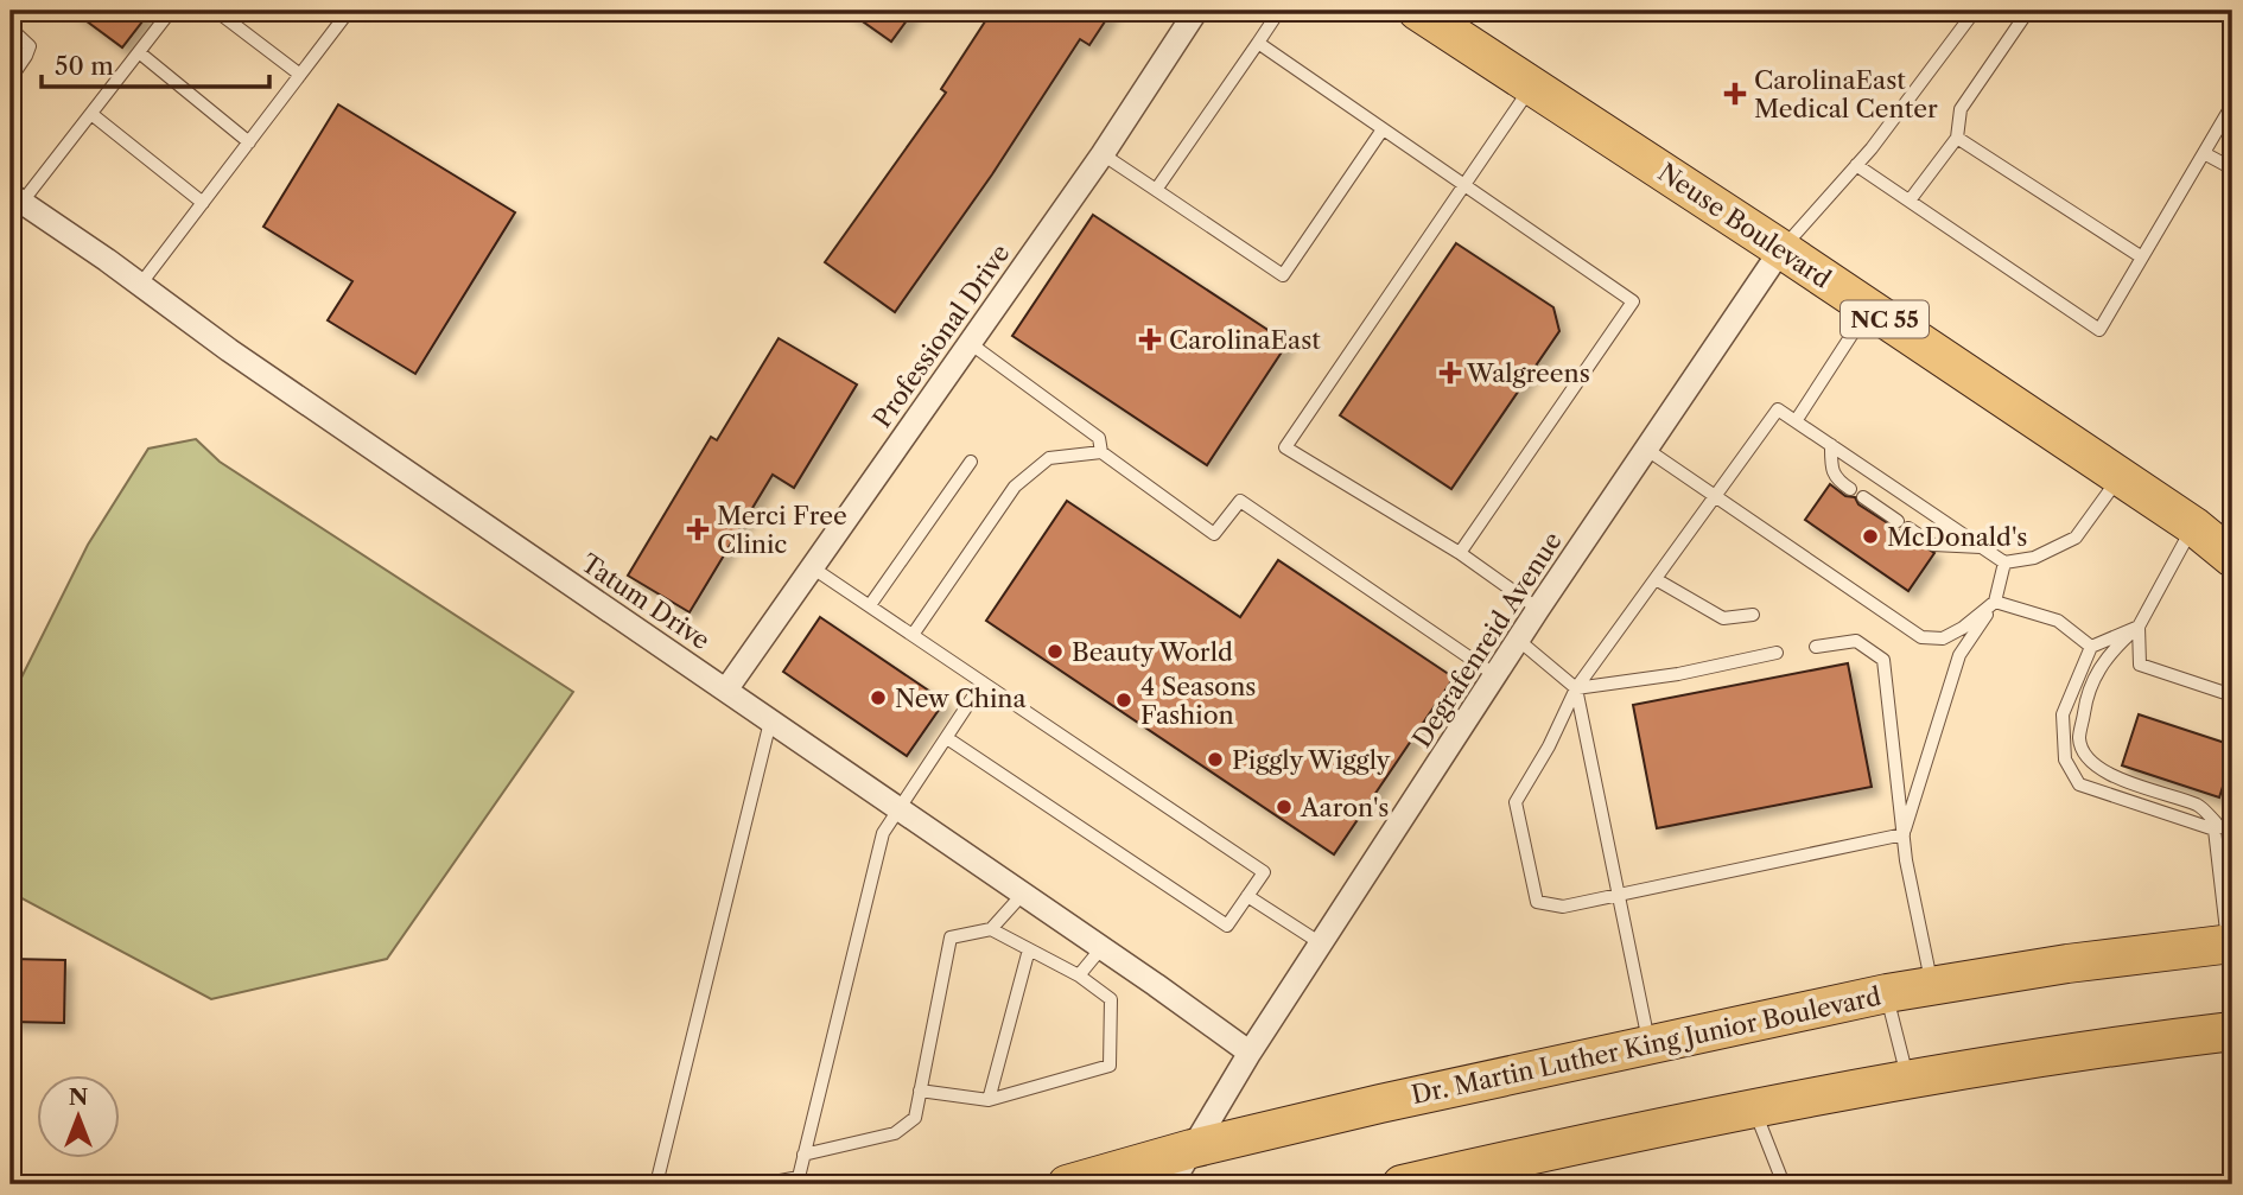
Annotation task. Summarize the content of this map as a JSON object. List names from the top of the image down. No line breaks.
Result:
{"streets":{"main road":["Neuse Boulevard","NC 55","Dr. Martin Luther King Junior Boulevard"],"street":["Professional Drive","Tatum Drive","Degrafenreid Avenue"]},"crossings":[["Neuse Boulevard","Degrafenreid Avenue"],["Professional Drive","Tatum Drive"],["Tatum Drive","Degrafenreid Avenue"],["Degrafenreid Avenue","Dr. Martin Luther King Junior Boulevard"]],"places":{"health":["CarolinaEast Medical Center","CarolinaEast","Walgreens","Merci Free Clinic"],"other":["McDonald's","Beauty World","New China","4 Seasons Fashion","Piggly Wiggly","Aaron's"]},"scale_bar":"50 m","north":"top"}
